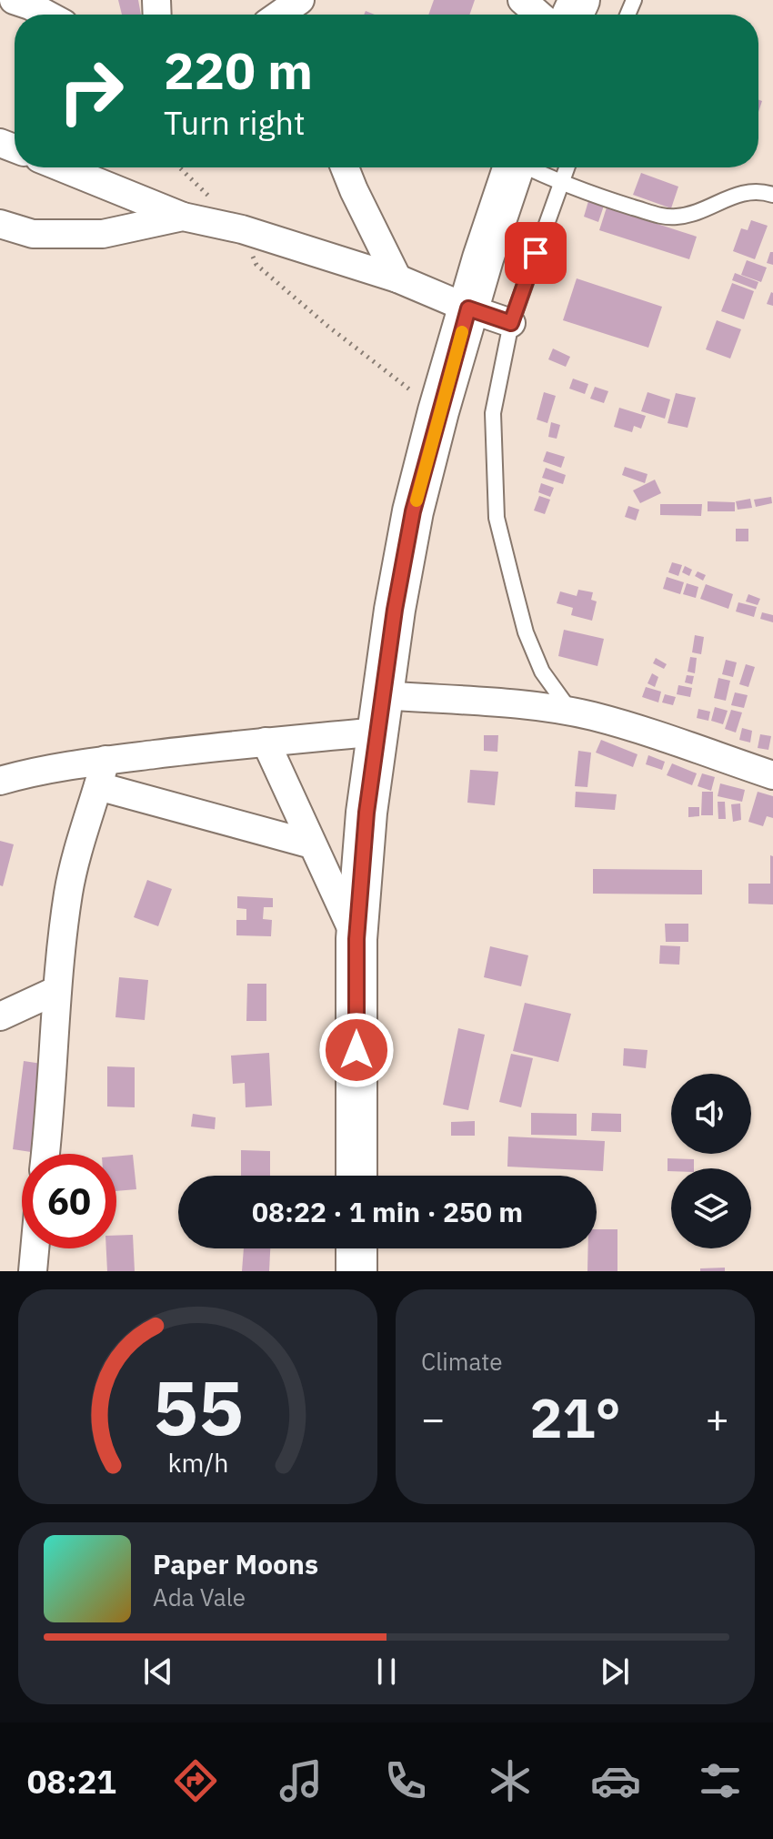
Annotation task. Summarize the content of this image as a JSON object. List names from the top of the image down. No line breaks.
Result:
{"page":{"turn":["220 m","Turn right"],"limit":"60","trip":"08:22 · 1 min · 250 m","tile":"Climate","heat":["−","21°","+"],"song":["Paper Moons","Ada Vale"],"tabs":"08:21","gauge":["55","km/h"]}}
